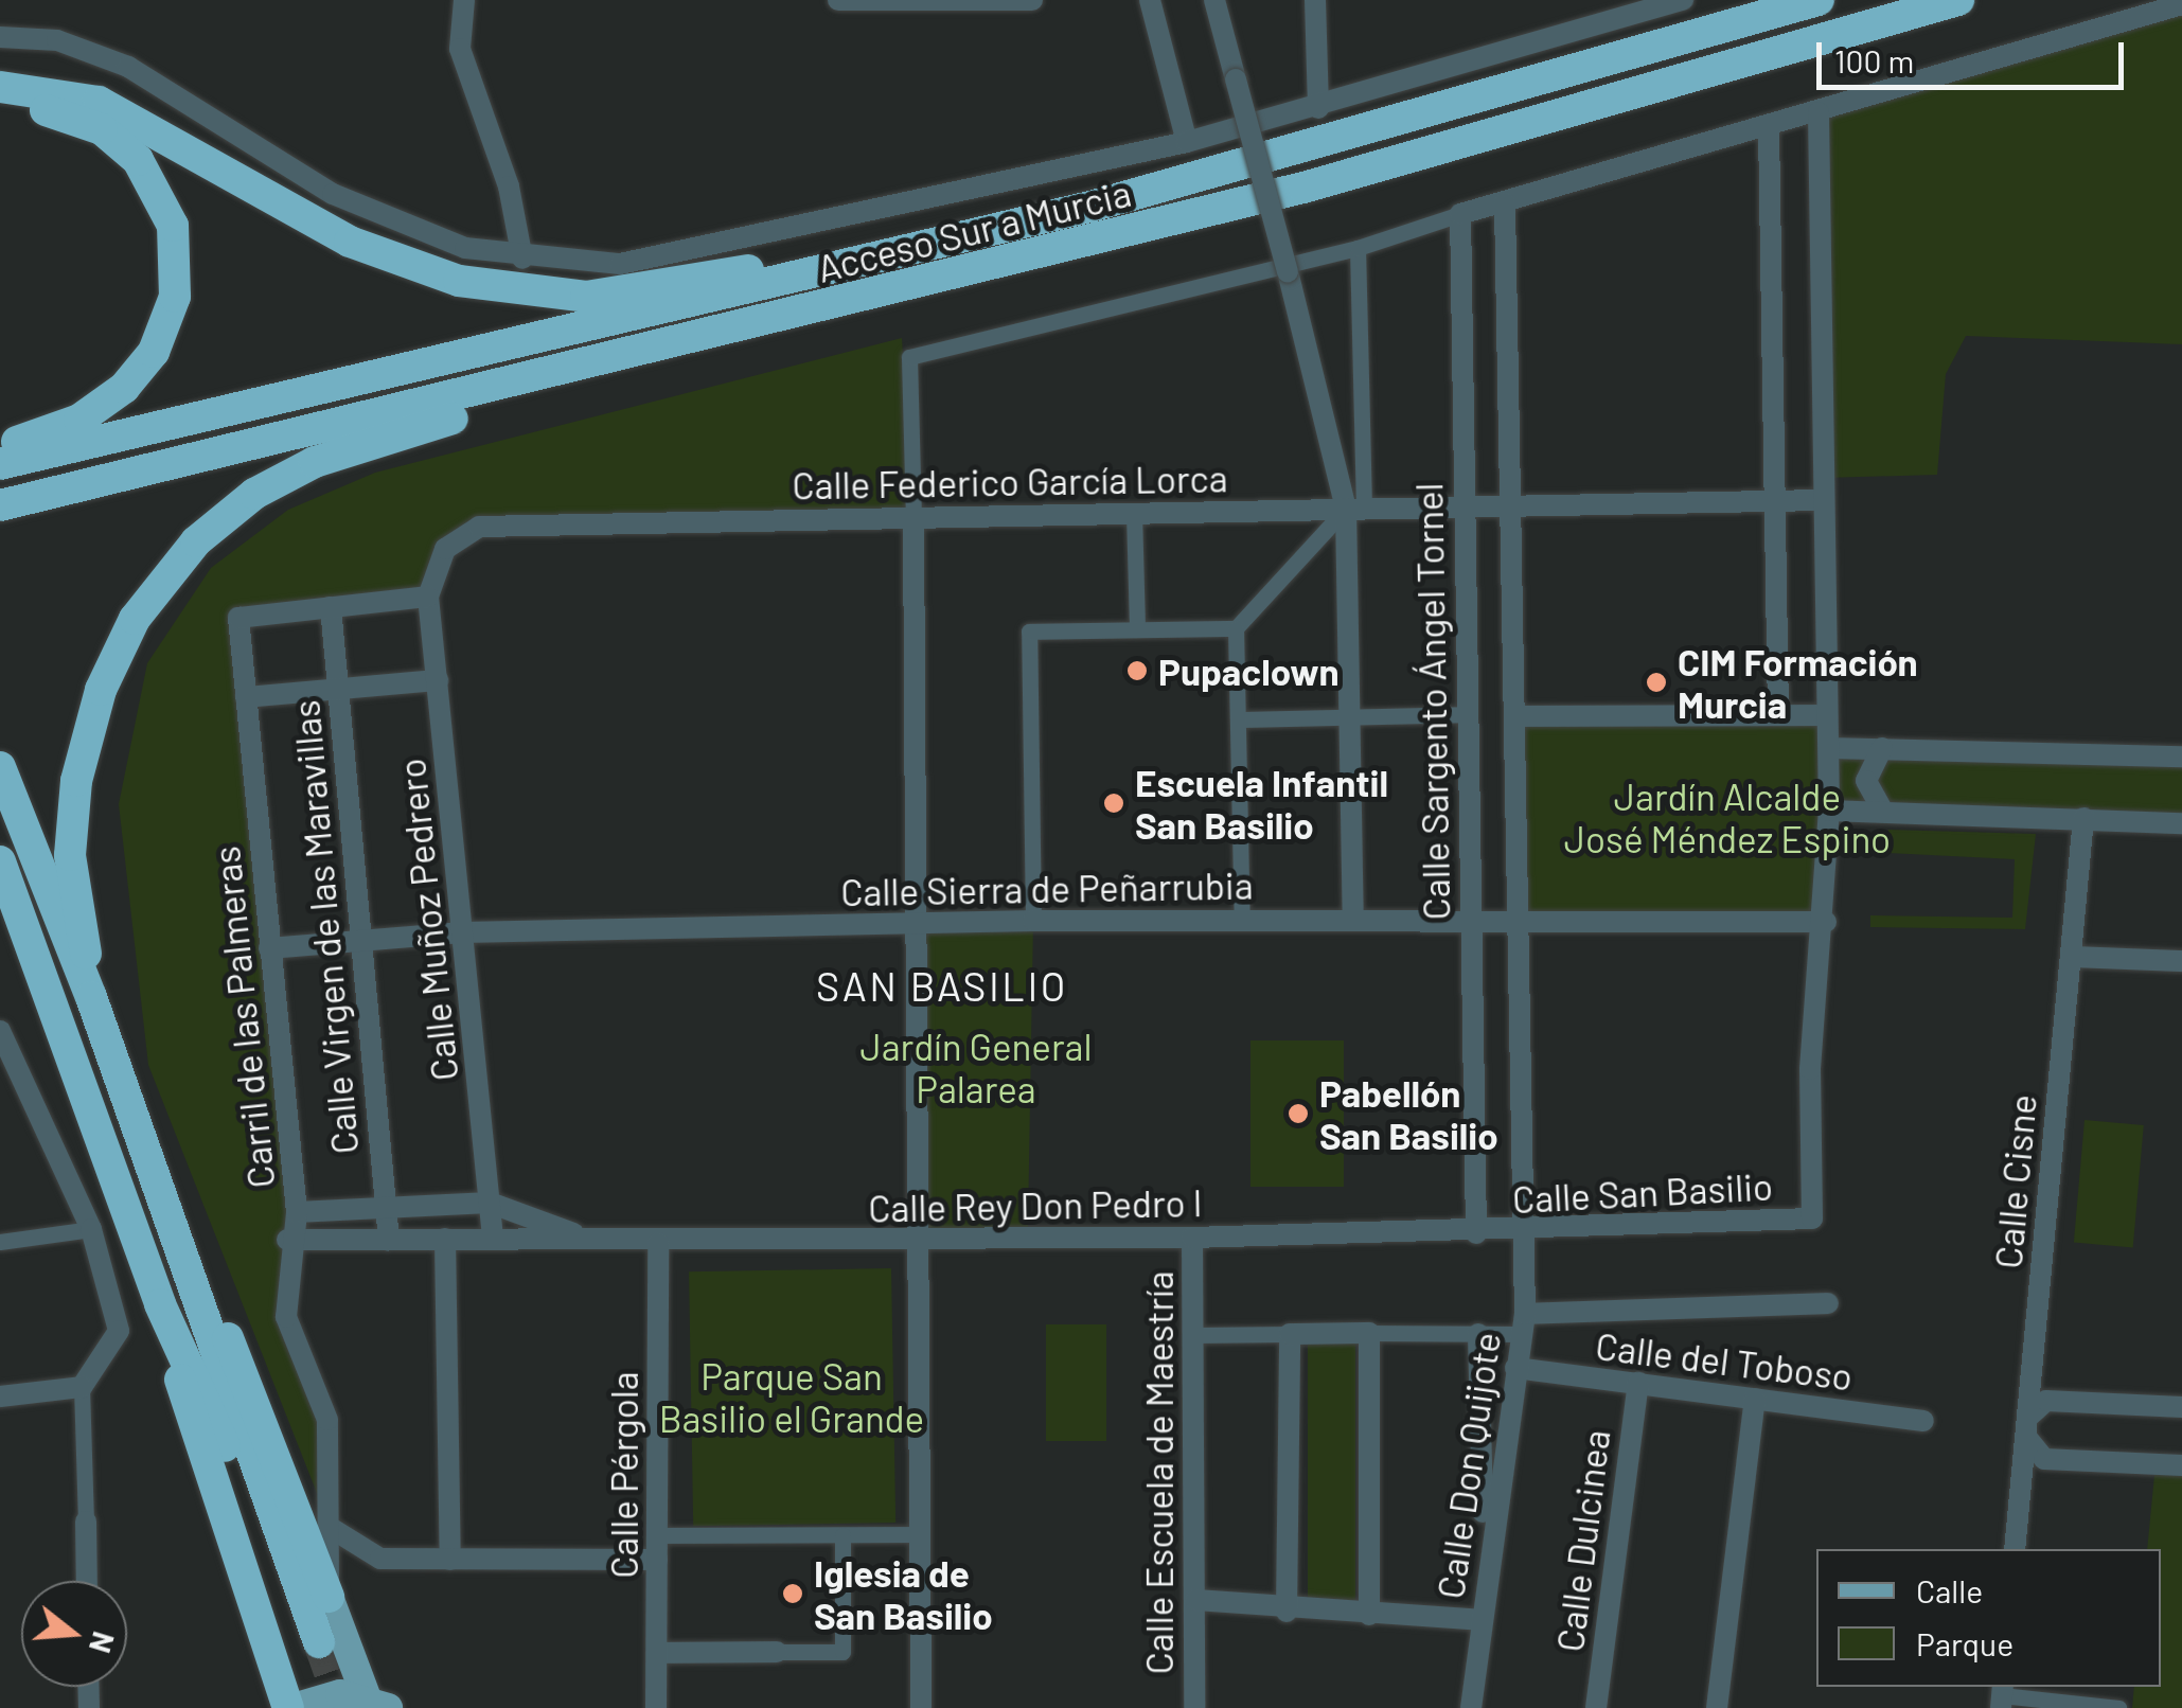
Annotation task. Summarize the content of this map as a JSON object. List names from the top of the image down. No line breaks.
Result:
{"streets":{"highway":["Acceso Sur a Murcia"],"street":["Calle Federico García Lorca","Calle Sargento Ángel Tornel","Calle Sierra de Peñarrubia","Calle Muñoz Pedrero","Calle Virgen de las Maravillas","Carril de las Palmeras","Calle Cisne","Calle San Basilio","Calle Rey Don Pedro I","Calle del Toboso","Calle Don Quijote","Calle Escuela de Maestría","Calle Pérgola","Calle Dulcinea"]},"crossings":[["Calle Federico García Lorca","Calle Sargento Ángel Tornel"],["Calle Federico García Lorca","Calle Muñoz Pedrero"],["Calle Sargento Ángel Tornel","Calle Sierra de Peñarrubia"],["Calle Sargento Ángel Tornel","Calle San Basilio"],["Calle Sargento Ángel Tornel","Calle Rey Don Pedro I"],["Calle Sierra de Peñarrubia","Calle Muñoz Pedrero"],["Calle Sierra de Peñarrubia","Calle Virgen de las Maravillas"],["Calle Sierra de Peñarrubia","Carril de las Palmeras"],["Calle Sierra de Peñarrubia","Calle San Basilio"],["Calle Muñoz Pedrero","Calle Rey Don Pedro I"],["Calle Virgen de las Maravillas","Carril de las Palmeras"],["Calle Virgen de las Maravillas","Calle Rey Don Pedro I"],["Carril de las Palmeras","Calle Rey Don Pedro I"],["Calle San Basilio","Calle Rey Don Pedro I"],["Calle San Basilio","Calle Don Quijote"],["Calle Rey Don Pedro I","Calle Escuela de Maestría"],["Calle Rey Don Pedro I","Calle Pérgola"],["Calle del Toboso","Calle Don Quijote"],["Calle del Toboso","Calle Dulcinea"]],"districts":["SAN BASILIO"],"parks":["Jardín Alcalde José Méndez Espino","Jardín General Palarea","Parque San Basilio el Grande"],"places":["Pupaclown","CIM Formación Murcia","Escuela Infantil San Basilio","Pabellón San Basilio","Iglesia de San Basilio"],"legend":["Calle","Parque"],"scale_bar":"100 m","north":"right"}
